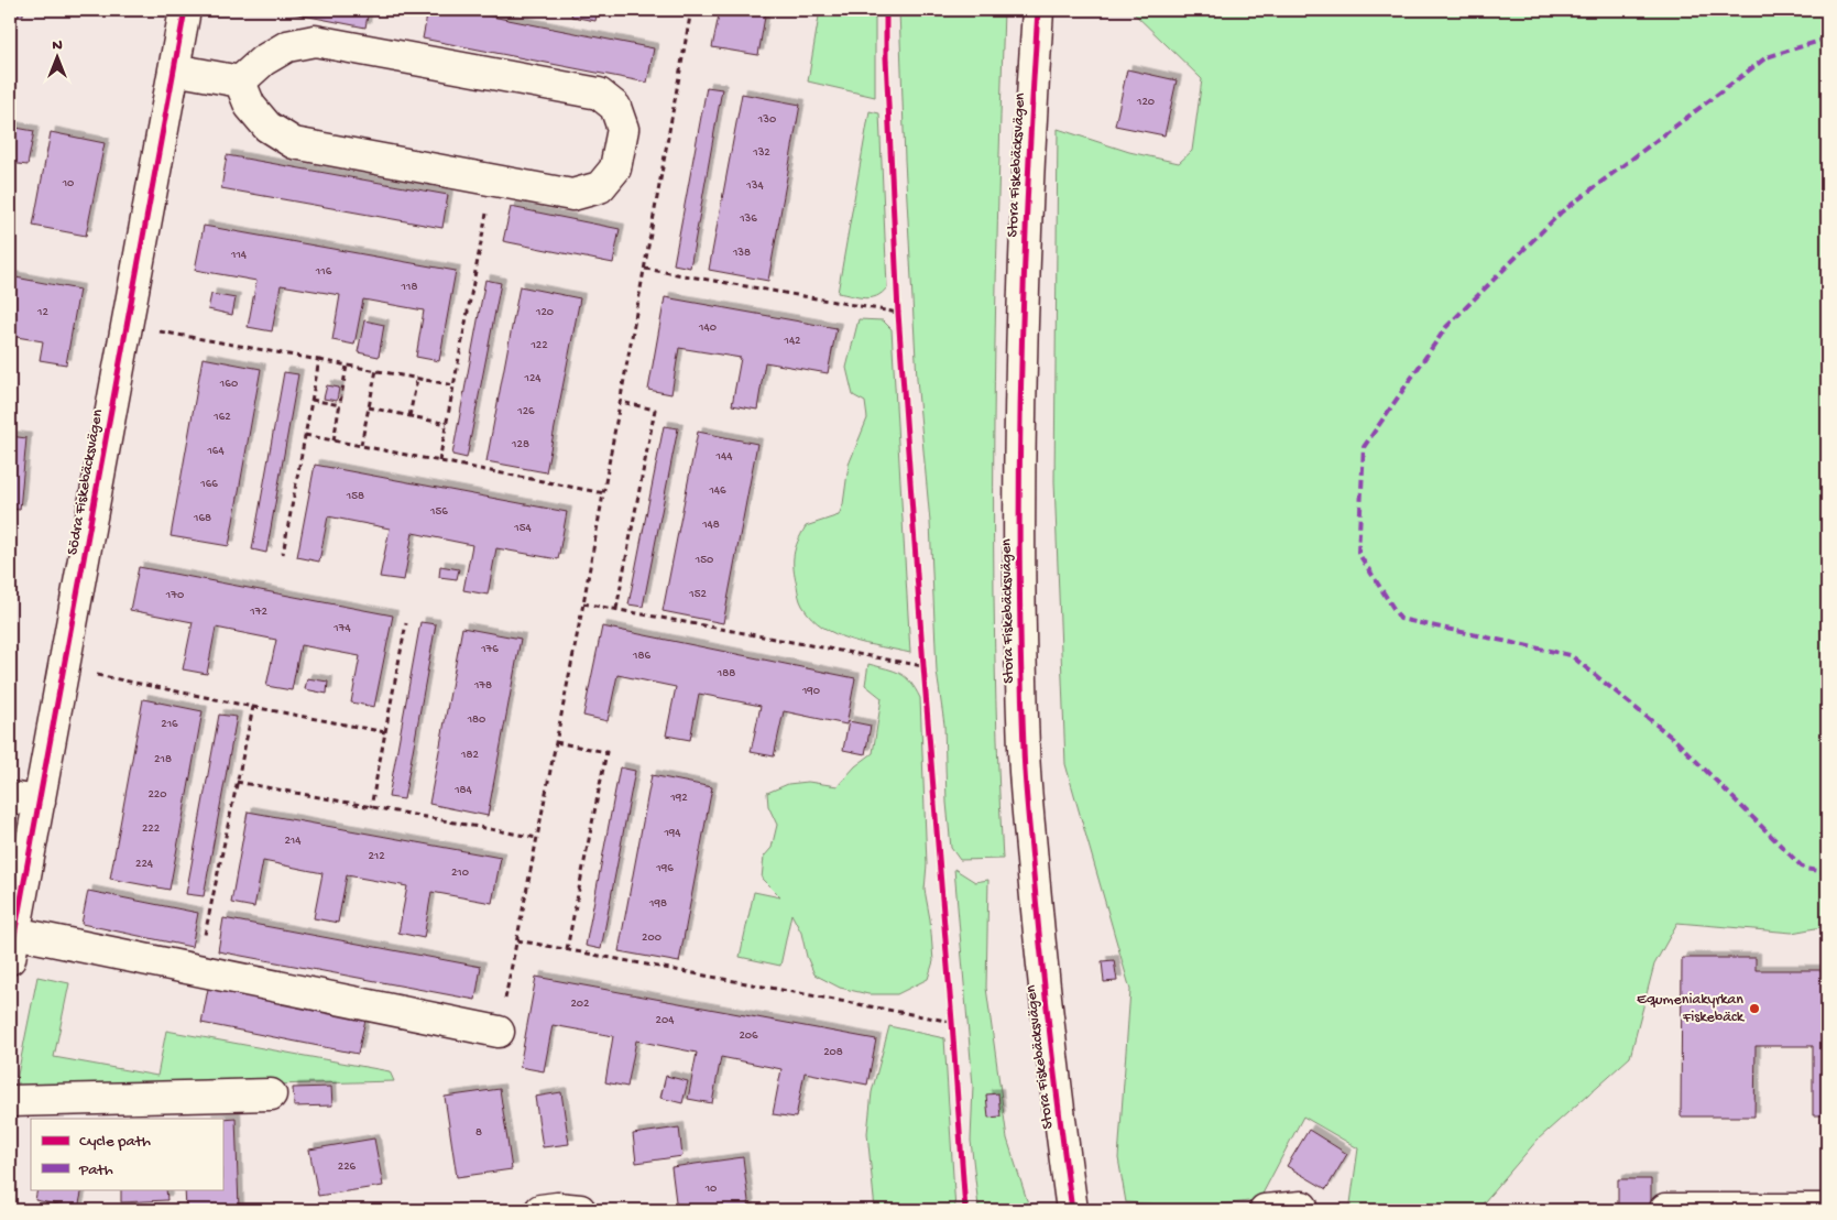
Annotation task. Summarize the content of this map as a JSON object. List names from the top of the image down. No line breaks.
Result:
{"streets":{"street":["Stora Fiskebäcksvägen","Södra Fiskebäcksvägen"]},"places":["Equmeniakyrkan Fiskebäck"],"house_numbers":["120","130","132","10","134","136","138","114","116","118","12","120","140","142","122","124","160","126","162","128","164","144","166","146","158","156","168","148","154","150","152","170","172","174","176","186","188","178","190","180","216","182","218","184","220","192","222","194","214","212","224","196","210","198","200","202","204","206","208","8","226","10"],"legend":["Cycle path","Path"],"north":"top"}
